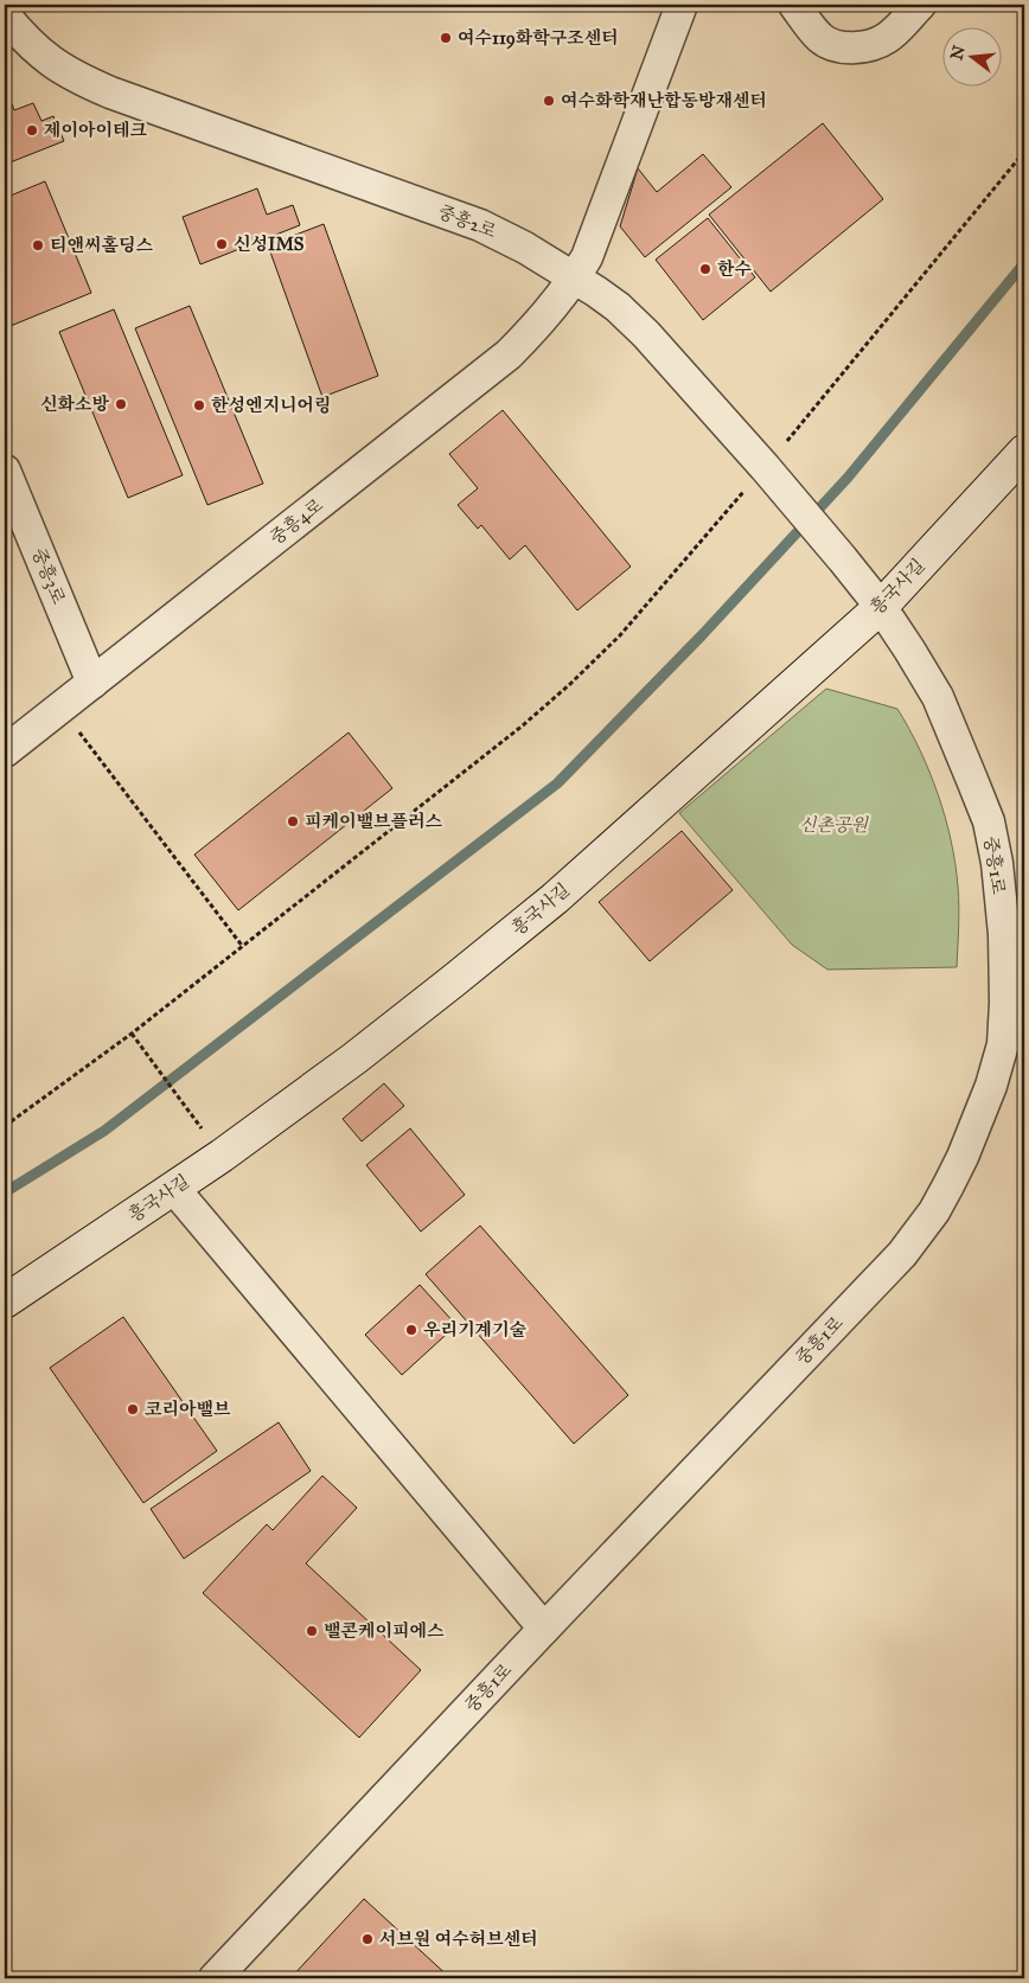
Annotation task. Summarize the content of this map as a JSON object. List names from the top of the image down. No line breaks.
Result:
{"streets":{"street":["중흥2로","중흥4로","중흥3로","흥국사길","중흥1로"]},"crossings":[["중흥2로","중흥4로"],["중흥2로","중흥1로"],["중흥4로","중흥3로"],["흥국사길","중흥1로"]],"parks":["신촌공원"],"places":["여수119화학구조센터","여수화학재난합동방재센터","제이아이테크","신성IMS","티앤씨홀딩스","한수","신화소방","한성엔지니어링","피케이밸브플러스","우리기계기술","코리아밸브","밸콘케이피에스","서브원 여수허브센터"],"north":"left"}
